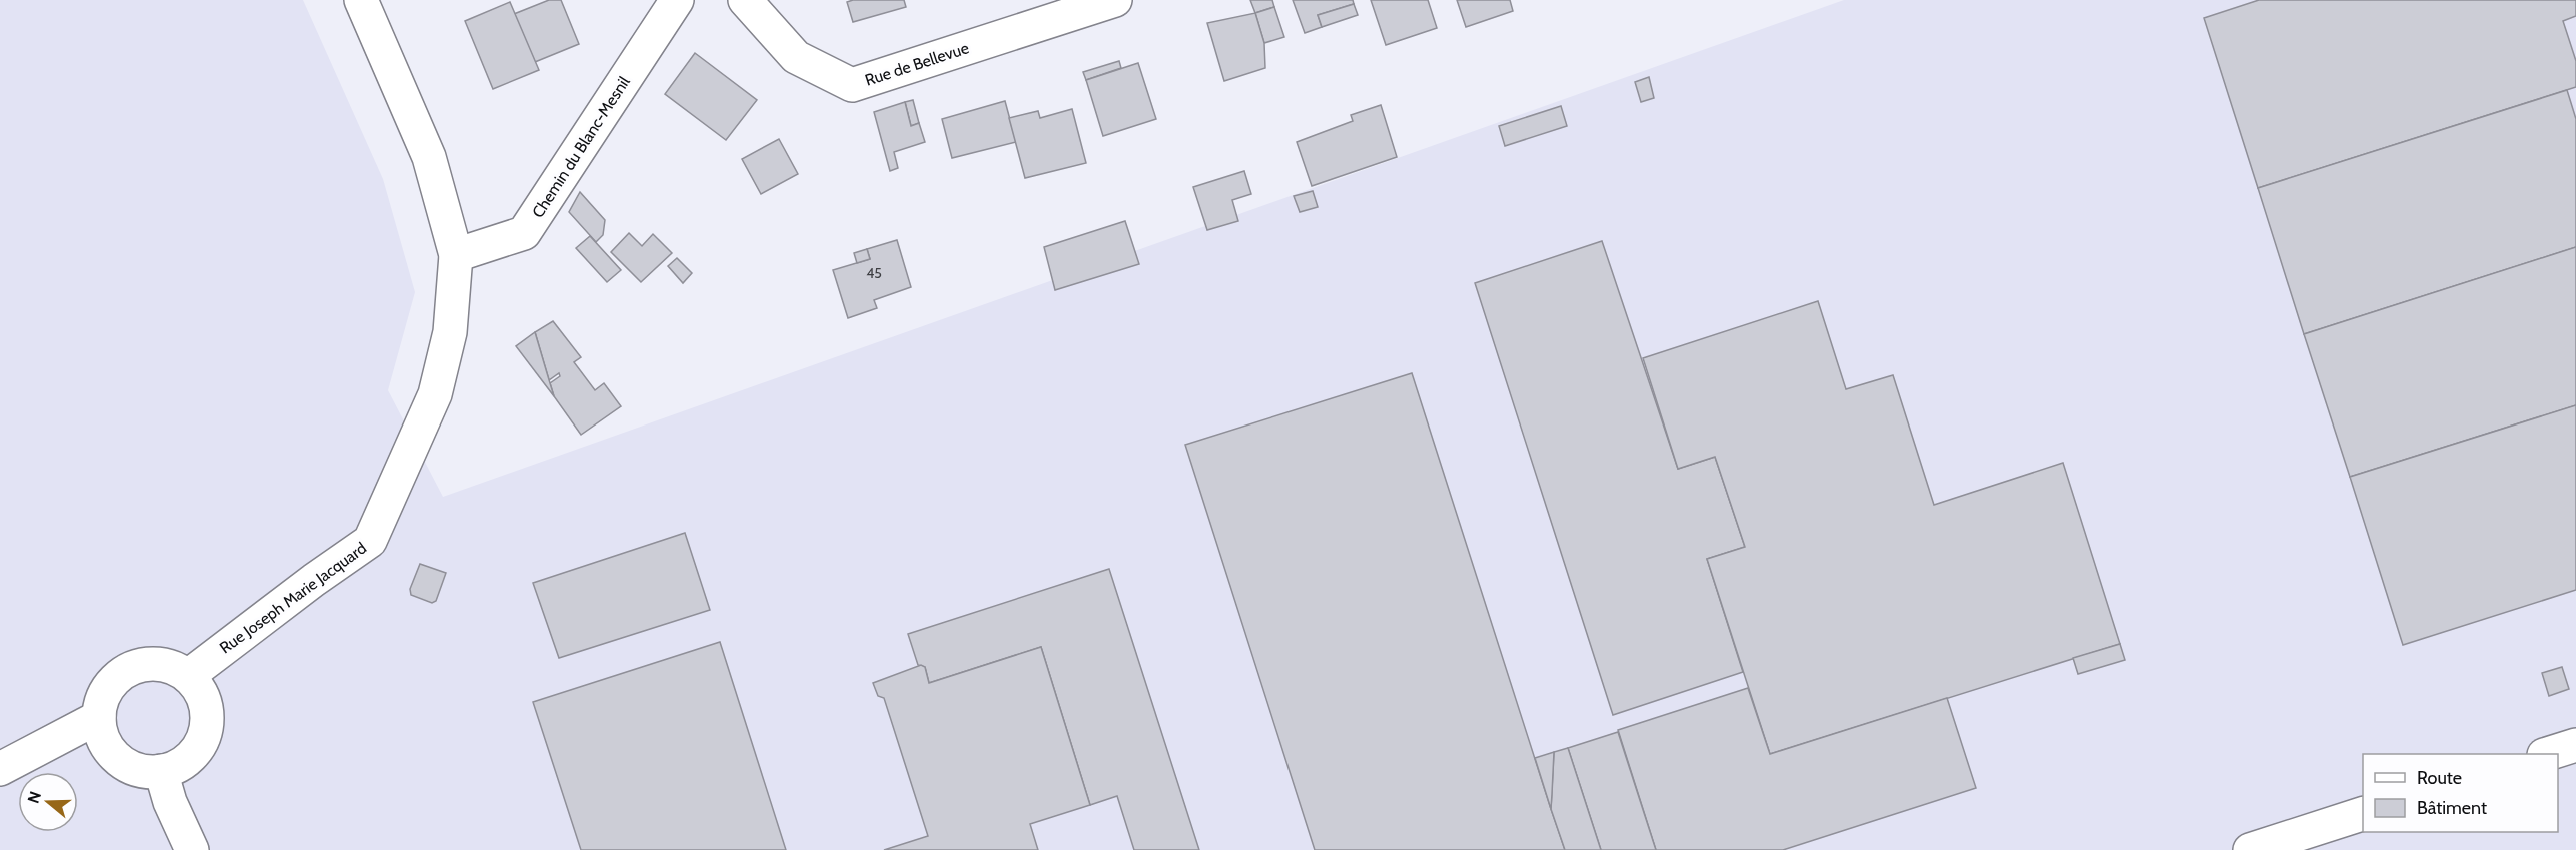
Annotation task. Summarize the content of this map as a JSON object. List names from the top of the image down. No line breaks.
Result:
{"streets":{"street":["Rue de Bellevue","Chemin du Blanc-Mesnil","Rue Joseph Marie Jacquard"]},"crossings":[["Chemin du Blanc-Mesnil","Rue Joseph Marie Jacquard"]],"house_numbers":["45"],"legend":["Route","Bâtiment"],"north":"left"}
